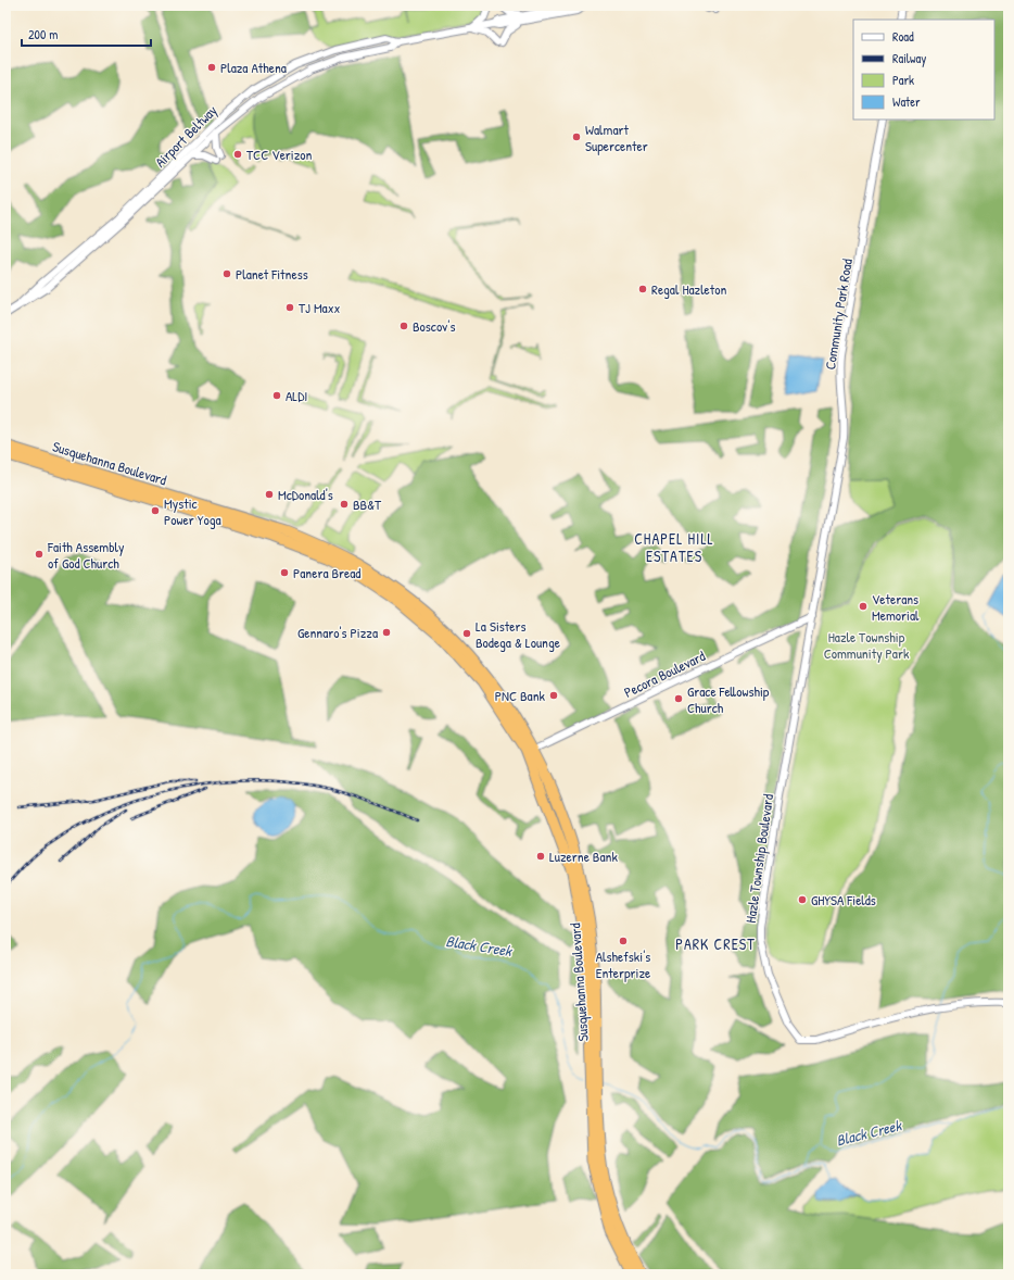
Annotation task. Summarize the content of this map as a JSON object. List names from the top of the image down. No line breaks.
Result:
{"streets":{"highway":["Susquehanna Boulevard"],"street":["Airport Beltway","Community Park Road","Pecora Boulevard","Hazle Township Boulevard"]},"crossings":[["Community Park Road","Pecora Boulevard"],["Community Park Road","Hazle Township Boulevard"],["Susquehanna Boulevard","Pecora Boulevard"],["Pecora Boulevard","Hazle Township Boulevard"]],"districts":["CHAPEL HILL ESTATES","PARK CREST"],"water":["Black Creek"],"parks":["Hazle Township Community Park"],"places":["Plaza Athena","Walmart Supercenter","TCC Verizon","Planet Fitness","Regal Hazleton","TJ Maxx","Boscov's","ALDI","McDonald's","BB&T","Mystic Power Yoga","Faith Assembly of God Church","Panera Bread","Veterans Memorial","Gennaro's Pizza","La Sisters Bodega & Lounge","PNC Bank","Grace Fellowship Church","Luzerne Bank","GHYSA Fields","Alshefski's Enterprize"],"legend":["Road","Railway","Park","Water"],"scale_bar":"200 m"}
